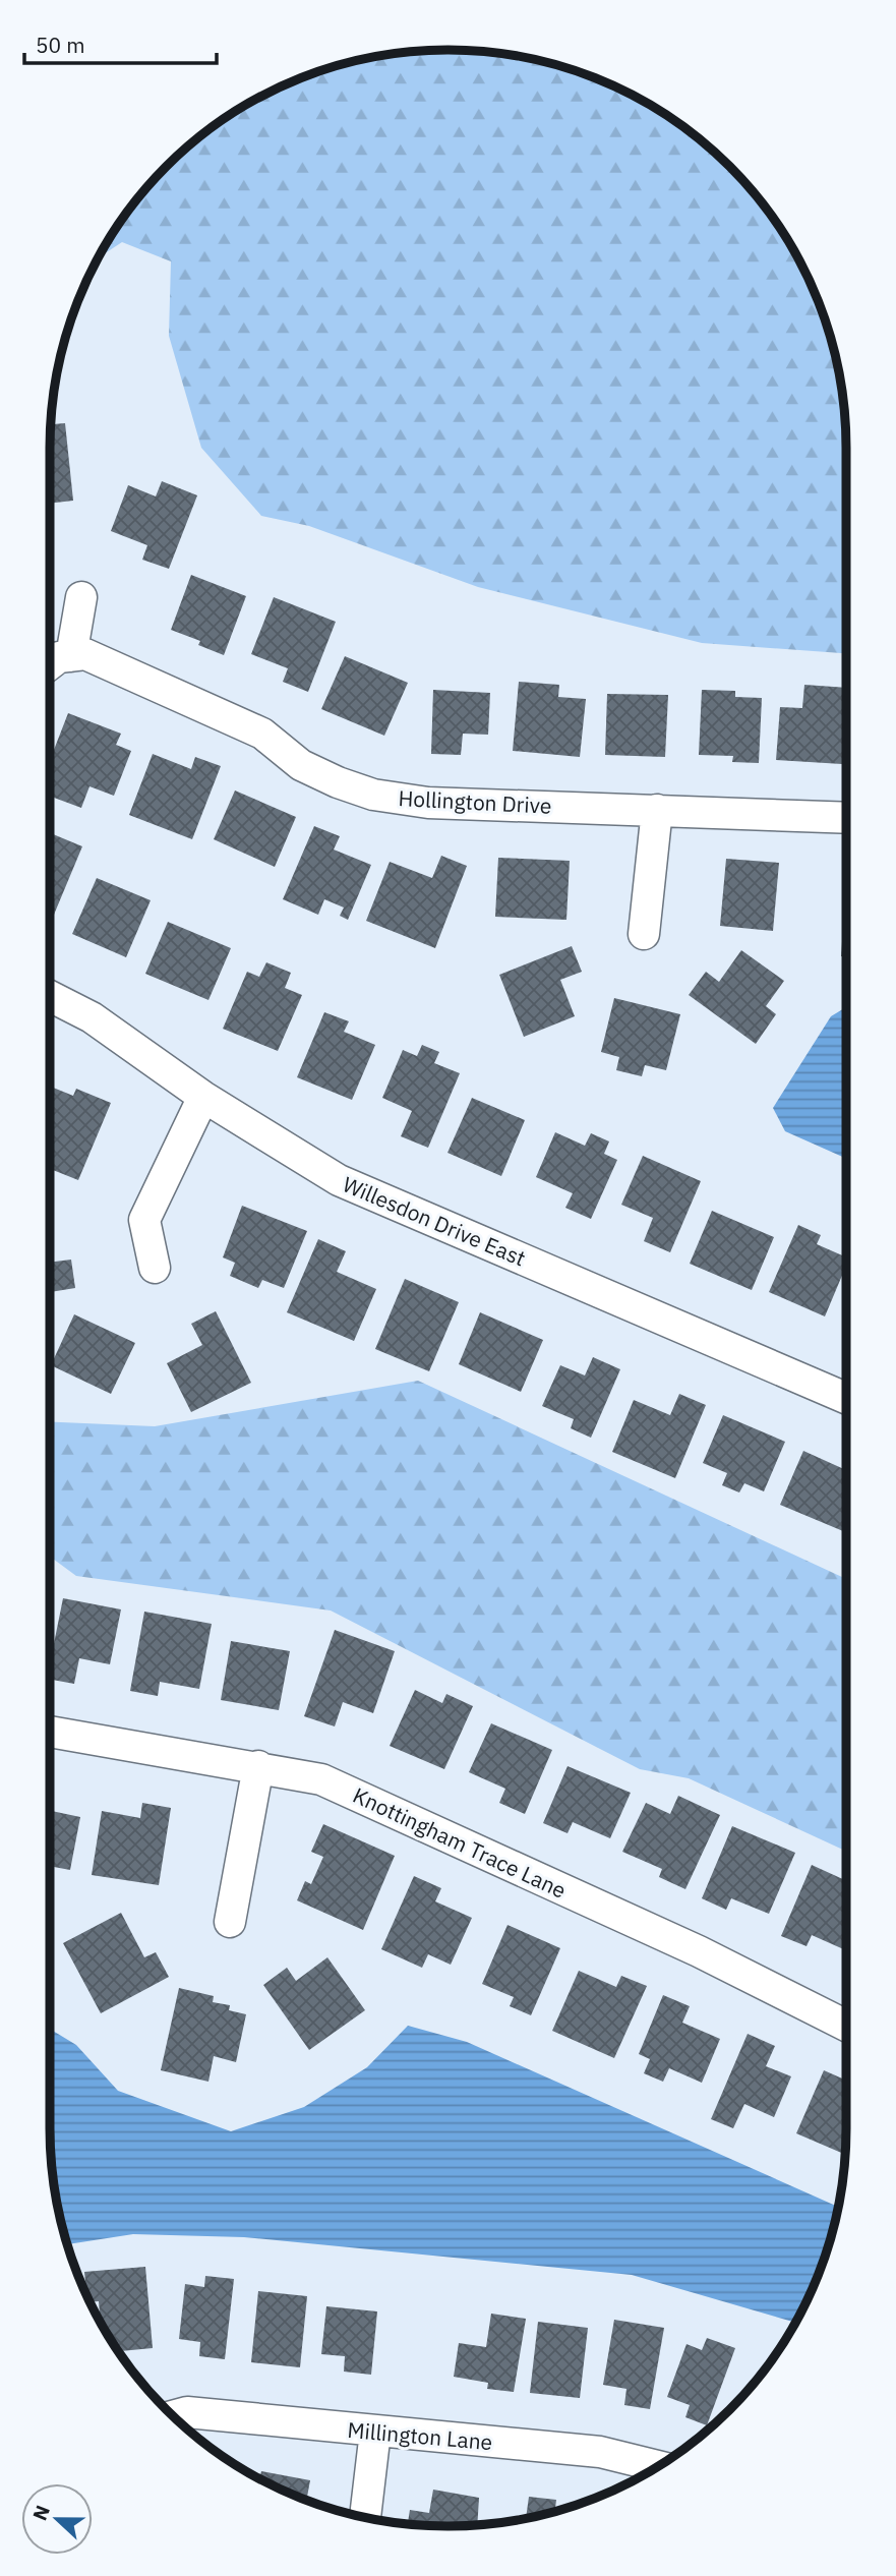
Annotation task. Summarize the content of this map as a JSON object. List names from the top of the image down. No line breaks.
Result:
{"streets":{"street":["Hollington Drive","Willesdon Drive East","Knottingham Trace Lane","Millington Lane"]},"scale_bar":"50 m","north":"left"}
